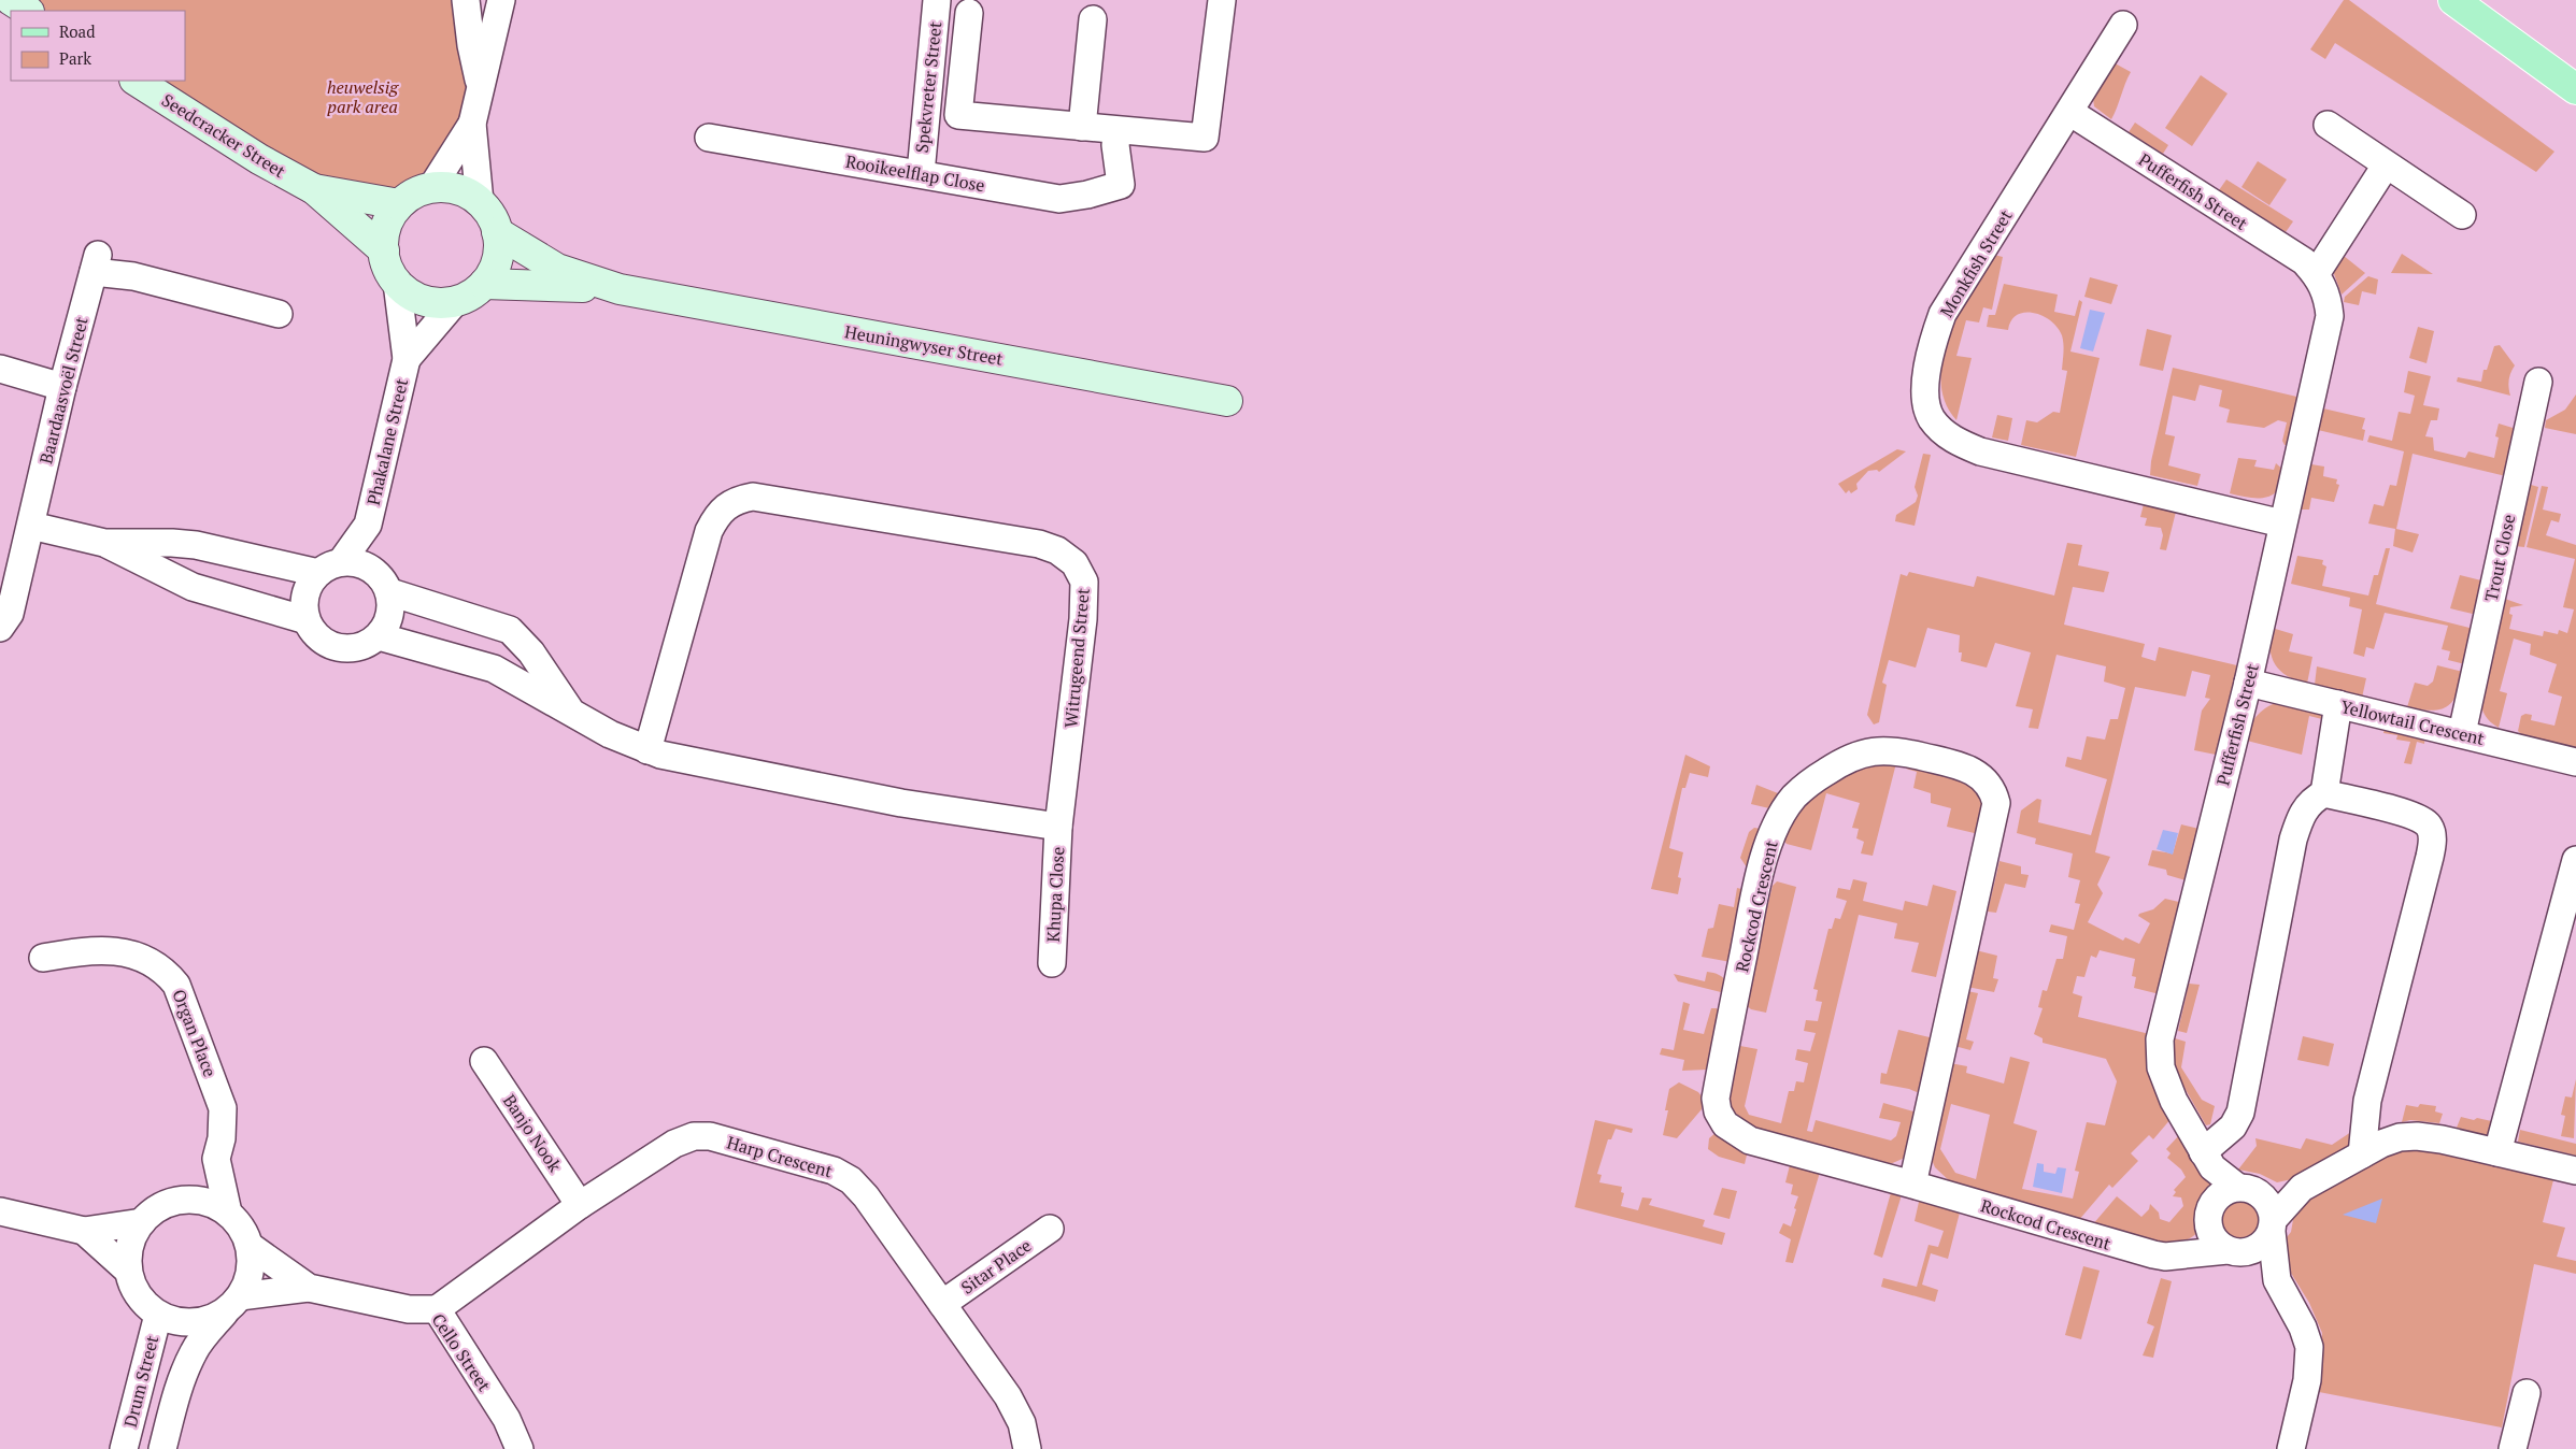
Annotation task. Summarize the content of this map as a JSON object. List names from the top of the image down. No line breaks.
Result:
{"streets":{"street":["Spekvreter Street","Seedcracker Street","Rooikeelflap Close","Pufferfish Street","Monkfish Street","Heuningwyser Street","Baardaasvoël Street","Phakalane Street","Trout Close","Witrugeend Street","Yellowtail Crescent","Khupa Close","Rockcod Crescent","Organ Place","Banjo Nook","Harp Crescent","Sitar Place","Cello Street","Drum Street"]},"crossings":[["Spekvreter Street","Rooikeelflap Close"],["Seedcracker Street","Heuningwyser Street"],["Seedcracker Street","Phakalane Street"],["Pufferfish Street","Monkfish Street"],["Pufferfish Street","Yellowtail Crescent"],["Pufferfish Street","Rockcod Crescent"],["Heuningwyser Street","Phakalane Street"],["Trout Close","Yellowtail Crescent"],["Witrugeend Street","Khupa Close"],["Organ Place","Cello Street"],["Organ Place","Drum Street"],["Banjo Nook","Harp Crescent"],["Harp Crescent","Sitar Place"],["Harp Crescent","Cello Street"],["Cello Street","Drum Street"]],"parks":["heuwelsig park area"],"legend":["Road","Park"]}
